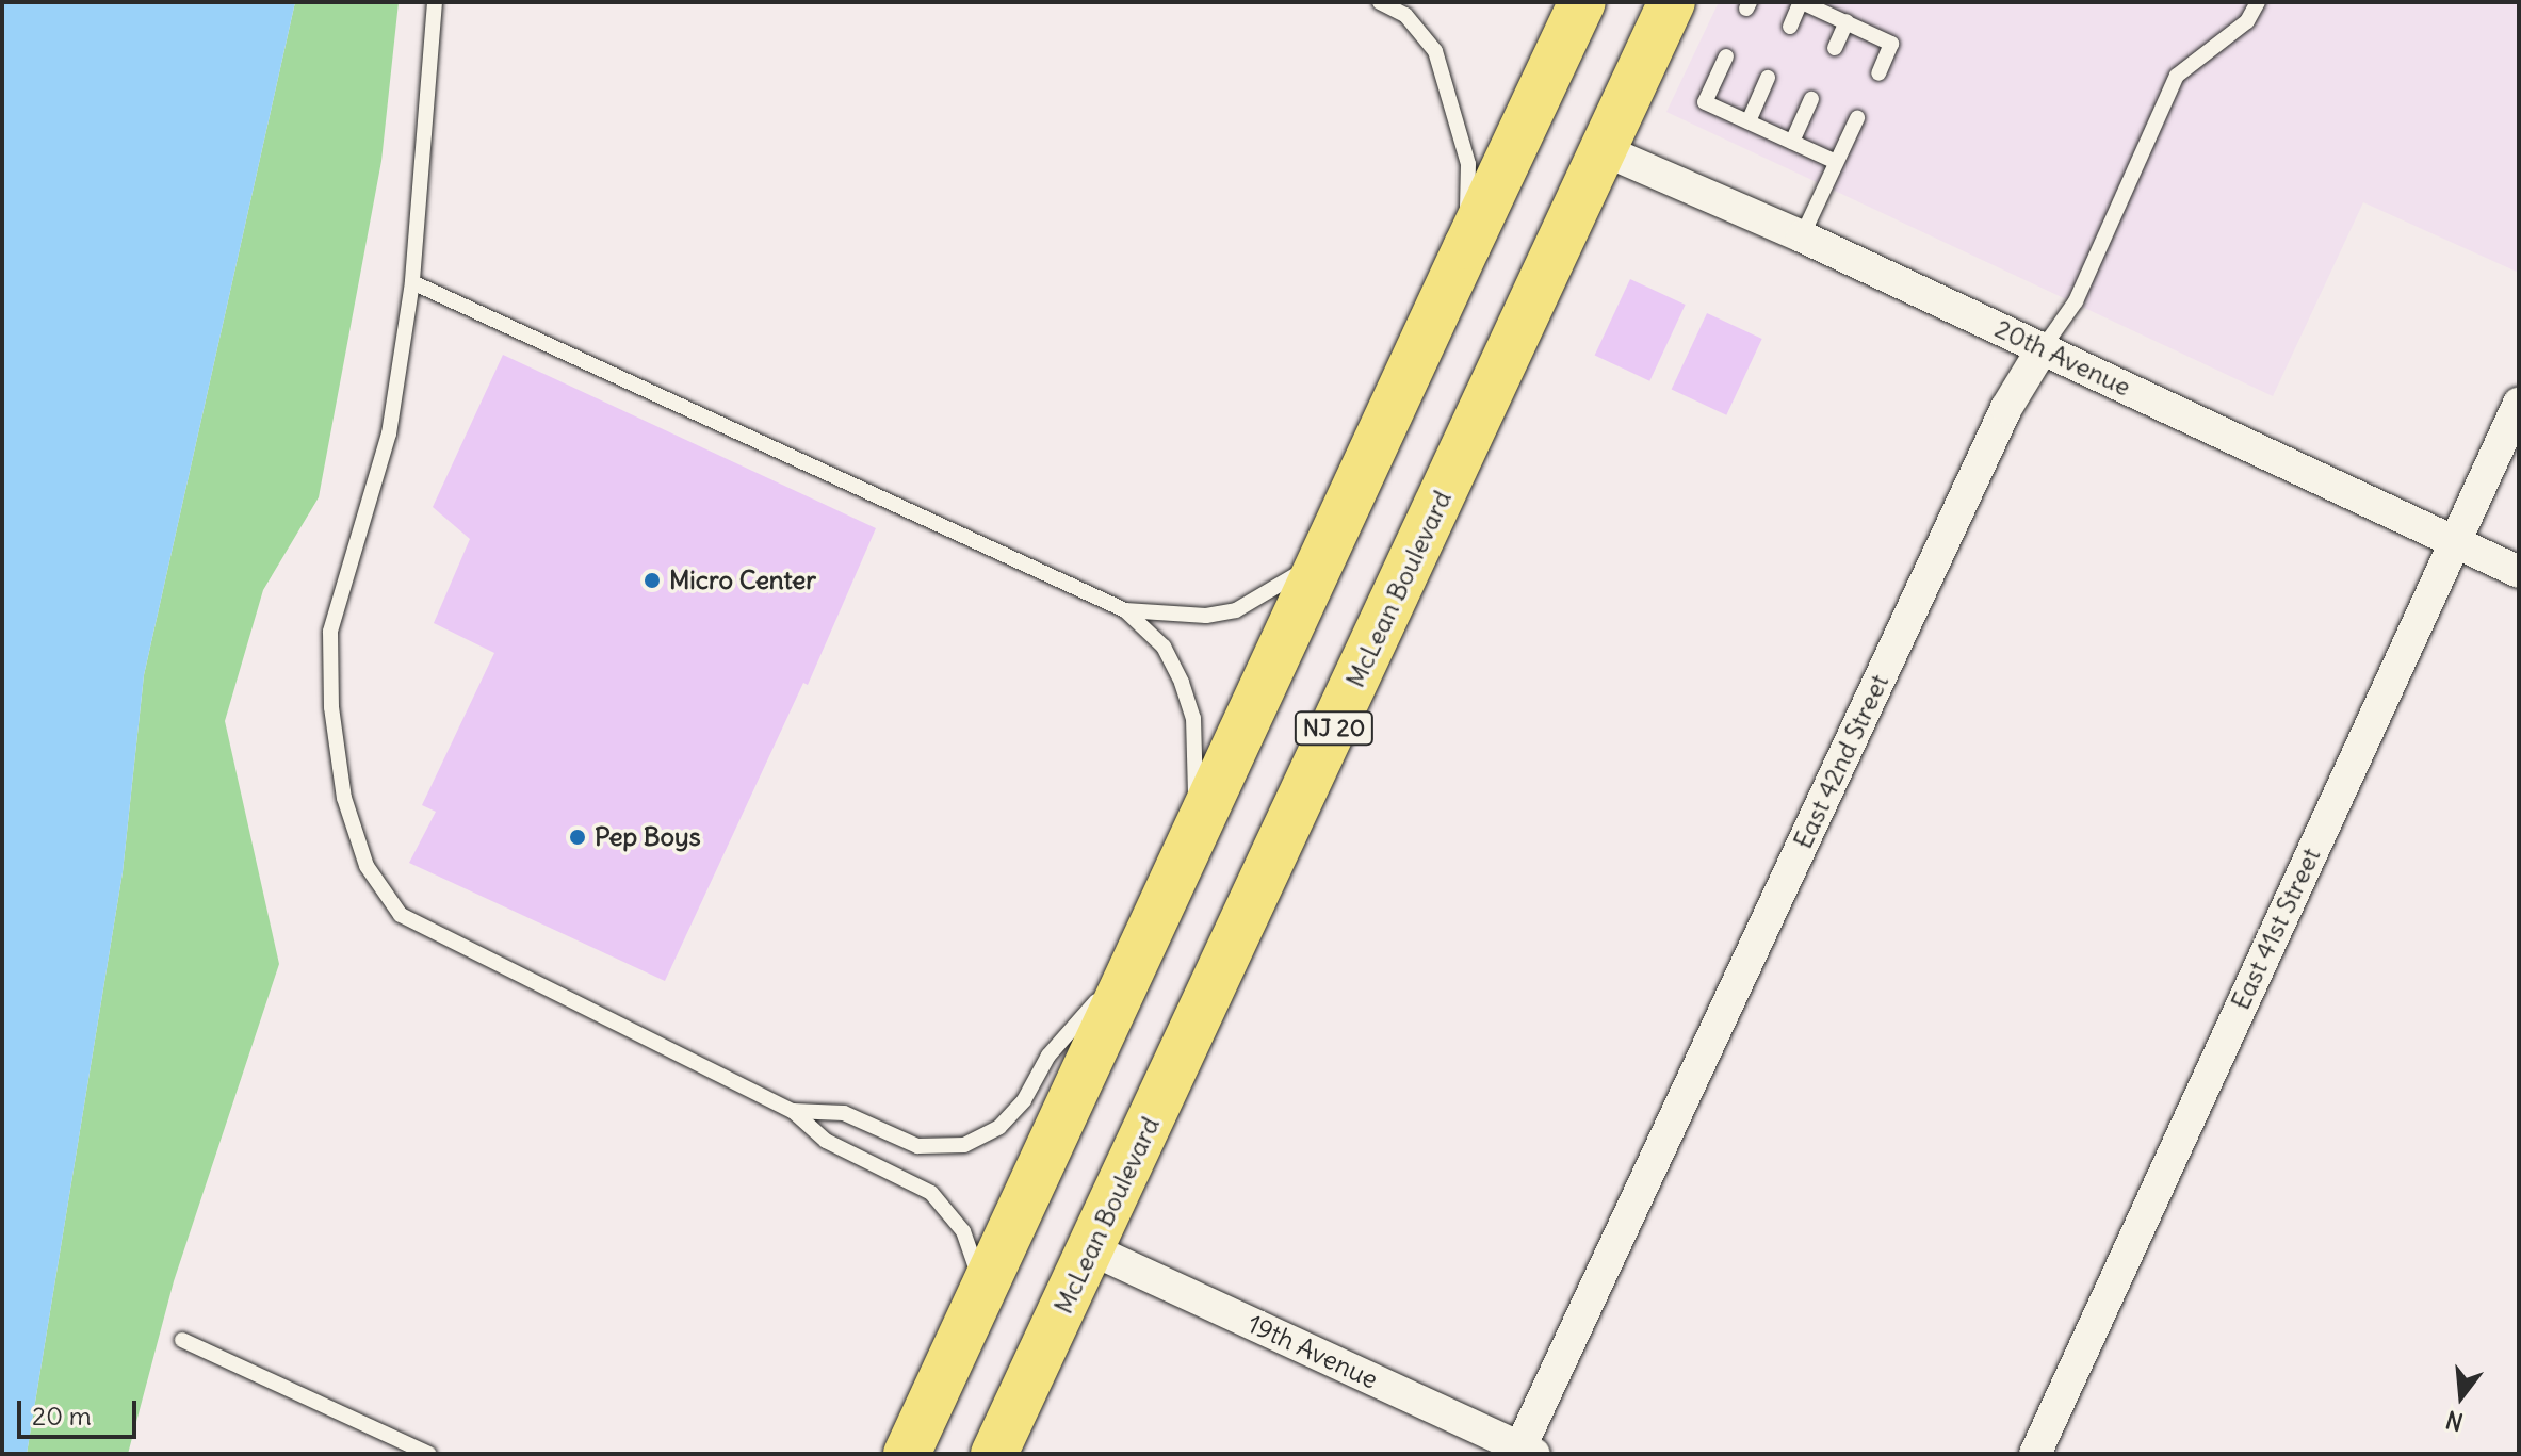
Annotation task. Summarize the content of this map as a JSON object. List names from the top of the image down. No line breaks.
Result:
{"streets":{"main road":["McLean Boulevard","NJ 20"],"street":["20th Avenue","East 42nd Street","East 41st Street","19th Avenue"]},"crossings":[["20th Avenue","McLean Boulevard"],["20th Avenue","East 42nd Street"],["20th Avenue","East 41st Street"],["McLean Boulevard","19th Avenue"],["East 42nd Street","19th Avenue"]],"places":["Micro Center","Pep Boys"],"scale_bar":"20 m","north":"bottom"}
